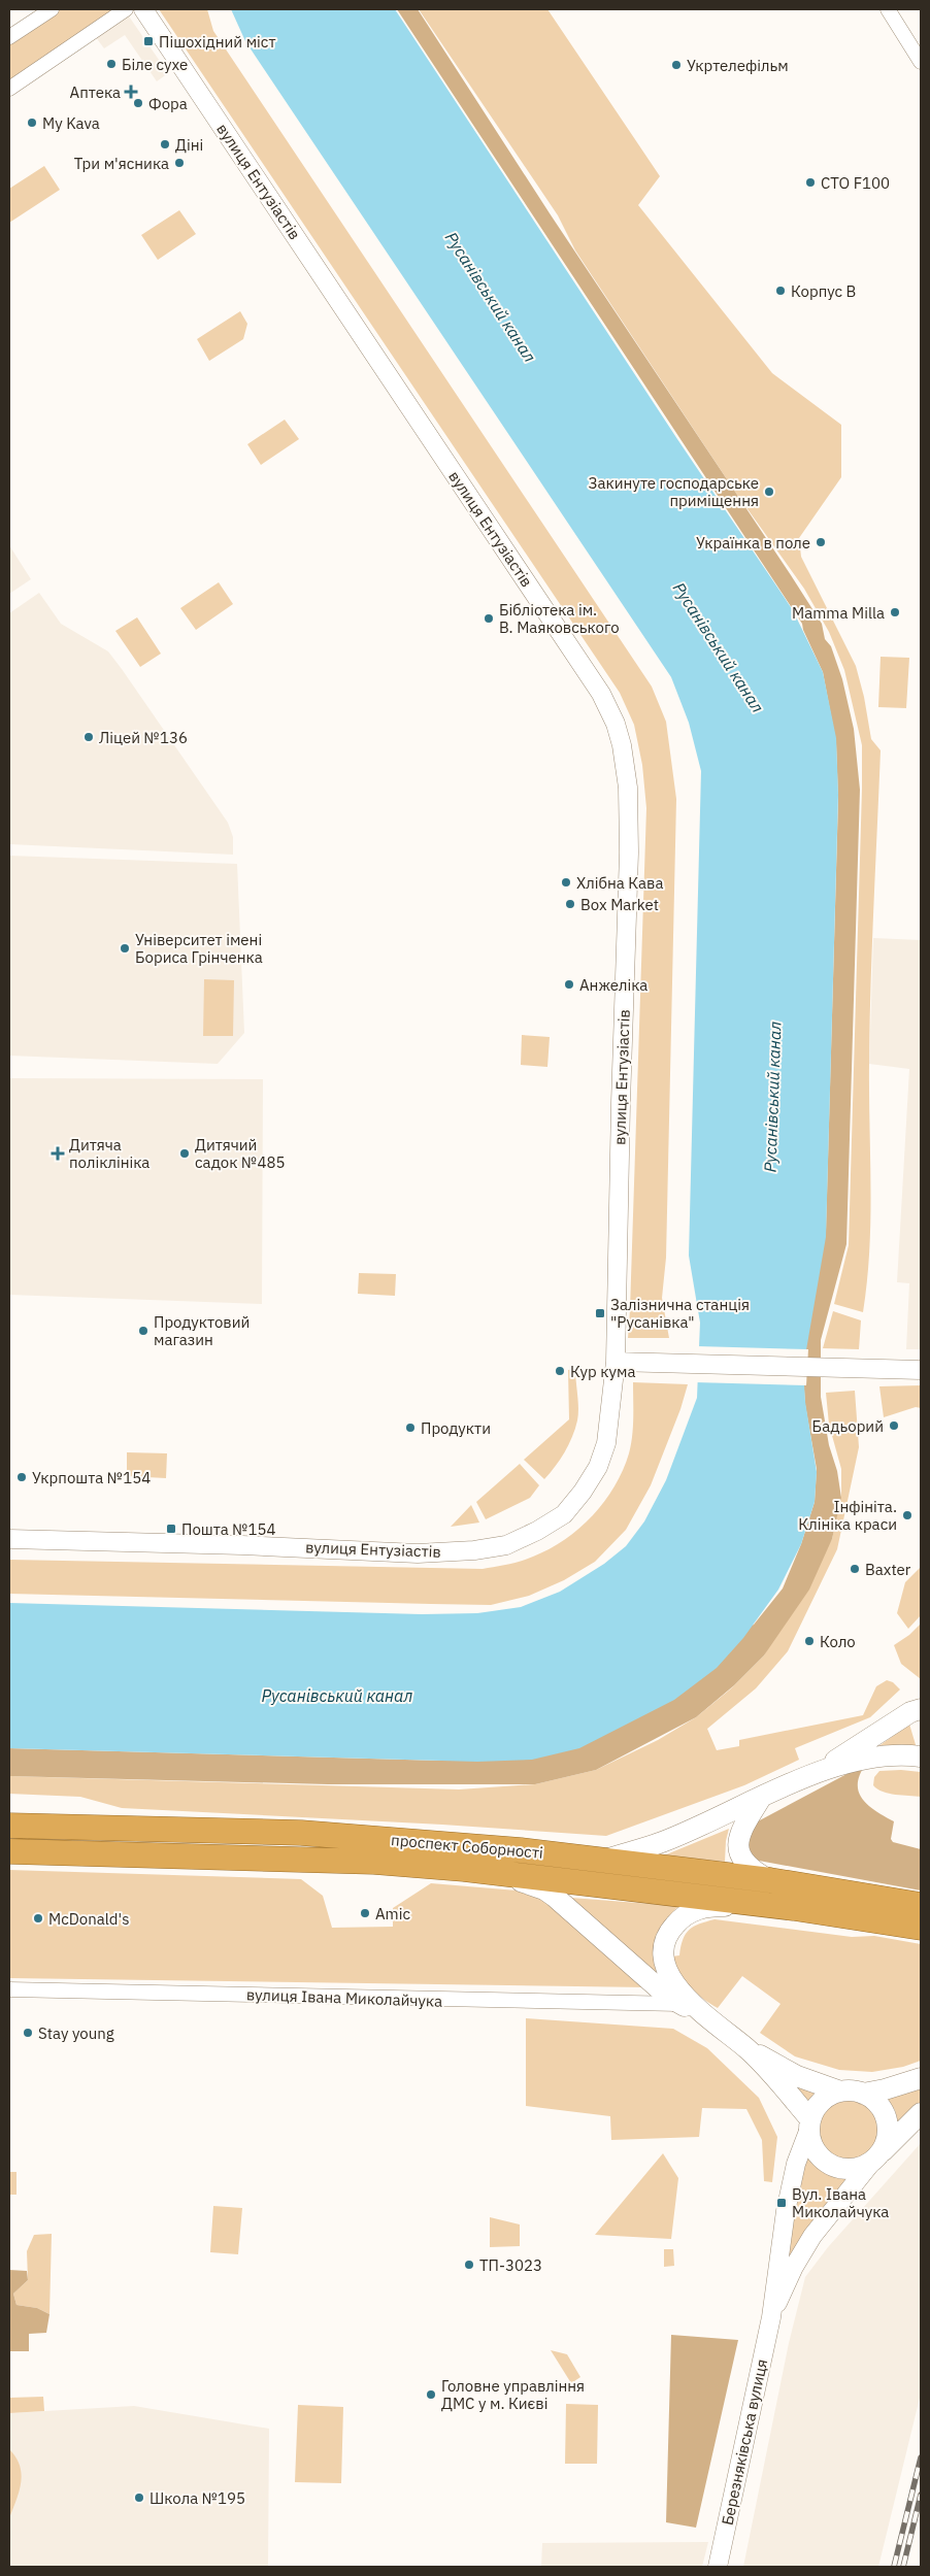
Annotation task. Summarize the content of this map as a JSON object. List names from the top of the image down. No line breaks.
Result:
{"streets":{"highway":["проспект Соборності"],"main road":["вулиця Івана Миколайчука"],"street":["вулиця Ентузіастів","Березняківська вулиця"]},"crossings":[["проспект Соборності","вулиця Івана Миколайчука"],["вулиця Івана Миколайчука","Березняківська вулиця"]],"water":["Русанівський канал"],"places":{"transit":["Пішохідний міст","Залізнична станція \"Русанівка\"","Пошта №154","Вул. Івана Миколайчука"],"other":["Біле сухе","Укртелефільм","Фора","My Kava","Діні","Три м'ясника","СТО F100","Корпус В","Закинуте господарське приміщення","Українка в поле","Mamma Milla","Бібліотека ім. В. Маяковського","Ліцей №136","Хлібна Кава","Box Market","Університет імені Бориса Грінченка","Анжеліка","Дитячий садок №485","Продуктовий магазин","Кур кума","Бадьорий","Продукти","Укрпошта №154","Інфініта. Клініка краси","Baxter","Коло","Amic","McDonald's","Stay young","ТП-3023","Головне управління ДМС у м. Києві","Школа №195"],"health":["Аптека","Дитяча поліклініка"]}}
